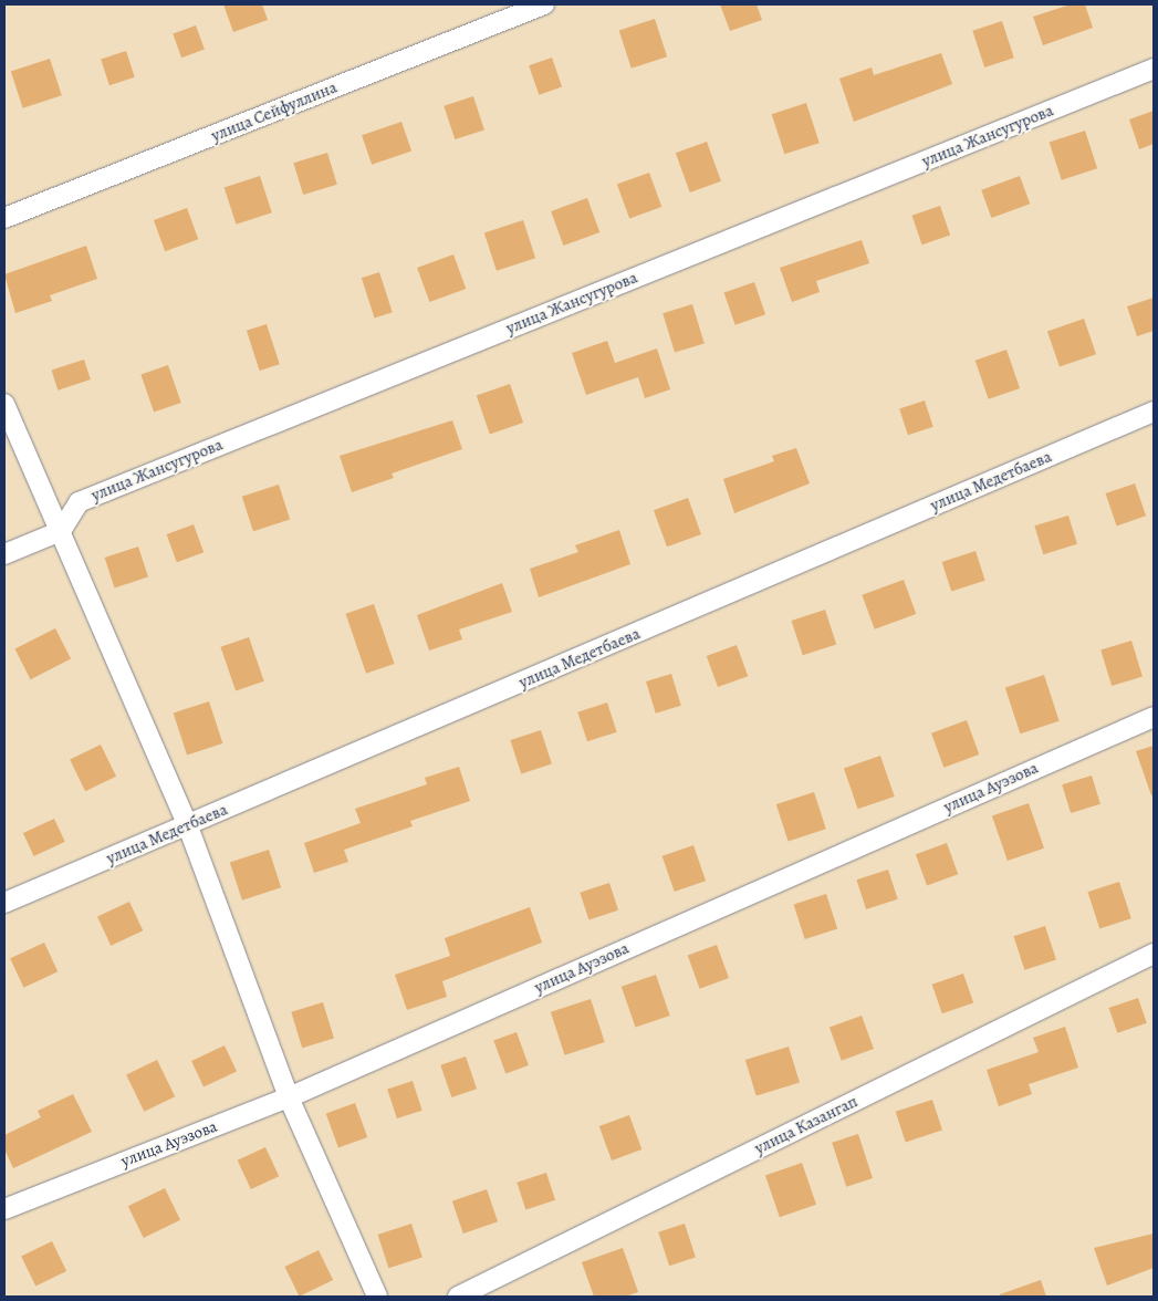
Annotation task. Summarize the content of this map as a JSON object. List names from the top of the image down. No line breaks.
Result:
{"streets":{"street":["улица Сейфуллина","улица Жансугурова","улица Медетбаева","улица Ауэзова","улица Казангап"]}}
